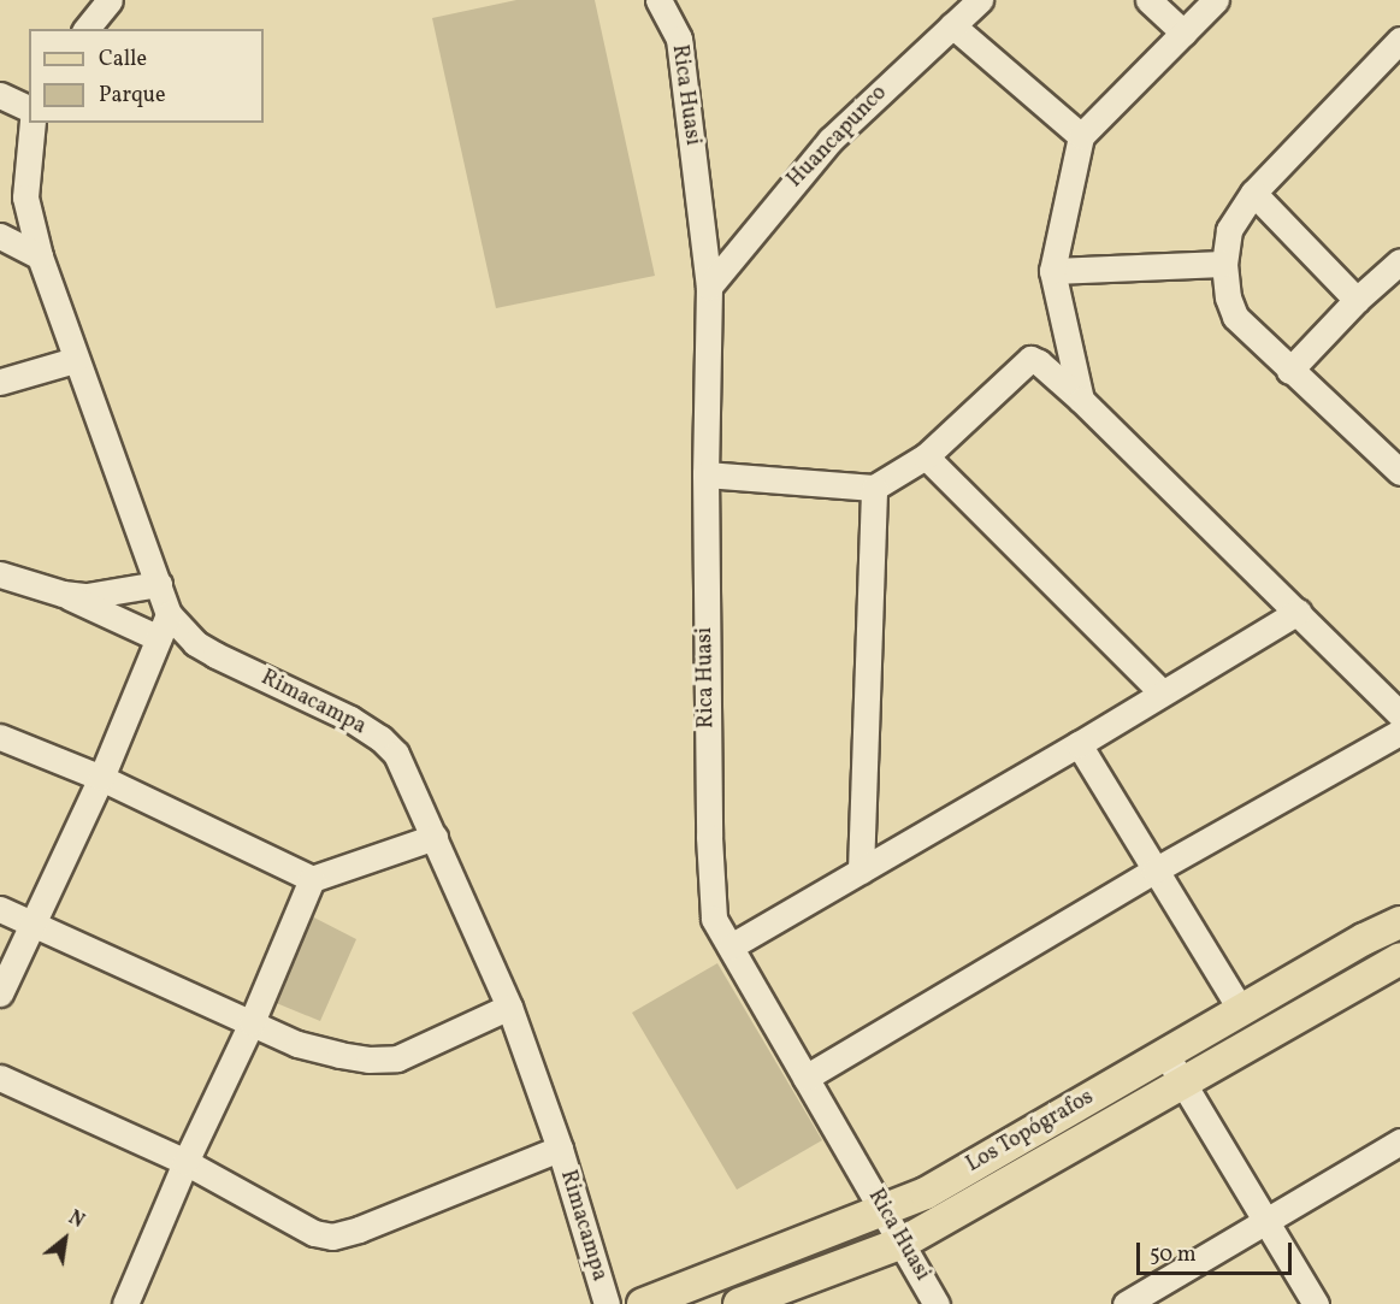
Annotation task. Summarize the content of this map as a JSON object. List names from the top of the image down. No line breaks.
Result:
{"streets":{"main road":["Los Topógrafos"],"street":["Rica Huasi","Huancapunco","Rimacampa"]},"crossings":[["Rica Huasi","Huancapunco"],["Rica Huasi","Los Topógrafos"]],"legend":["Calle","Parque"],"scale_bar":"50 m","north":"top right"}
